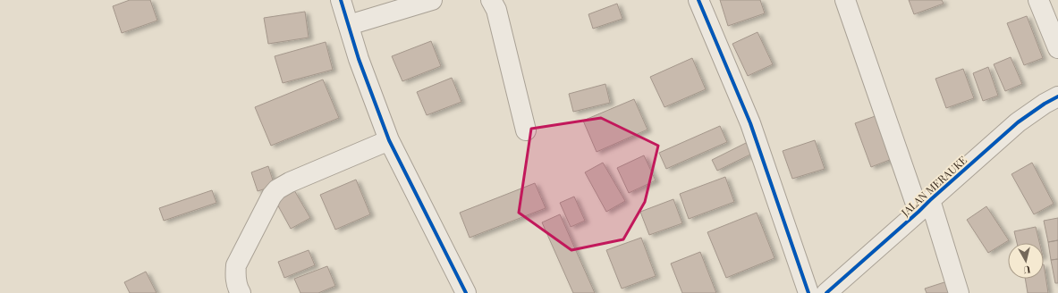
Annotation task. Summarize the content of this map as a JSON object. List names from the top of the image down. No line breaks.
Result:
{"streets":{"street":["JALAN MERAUKE"]},"north":"bottom"}
